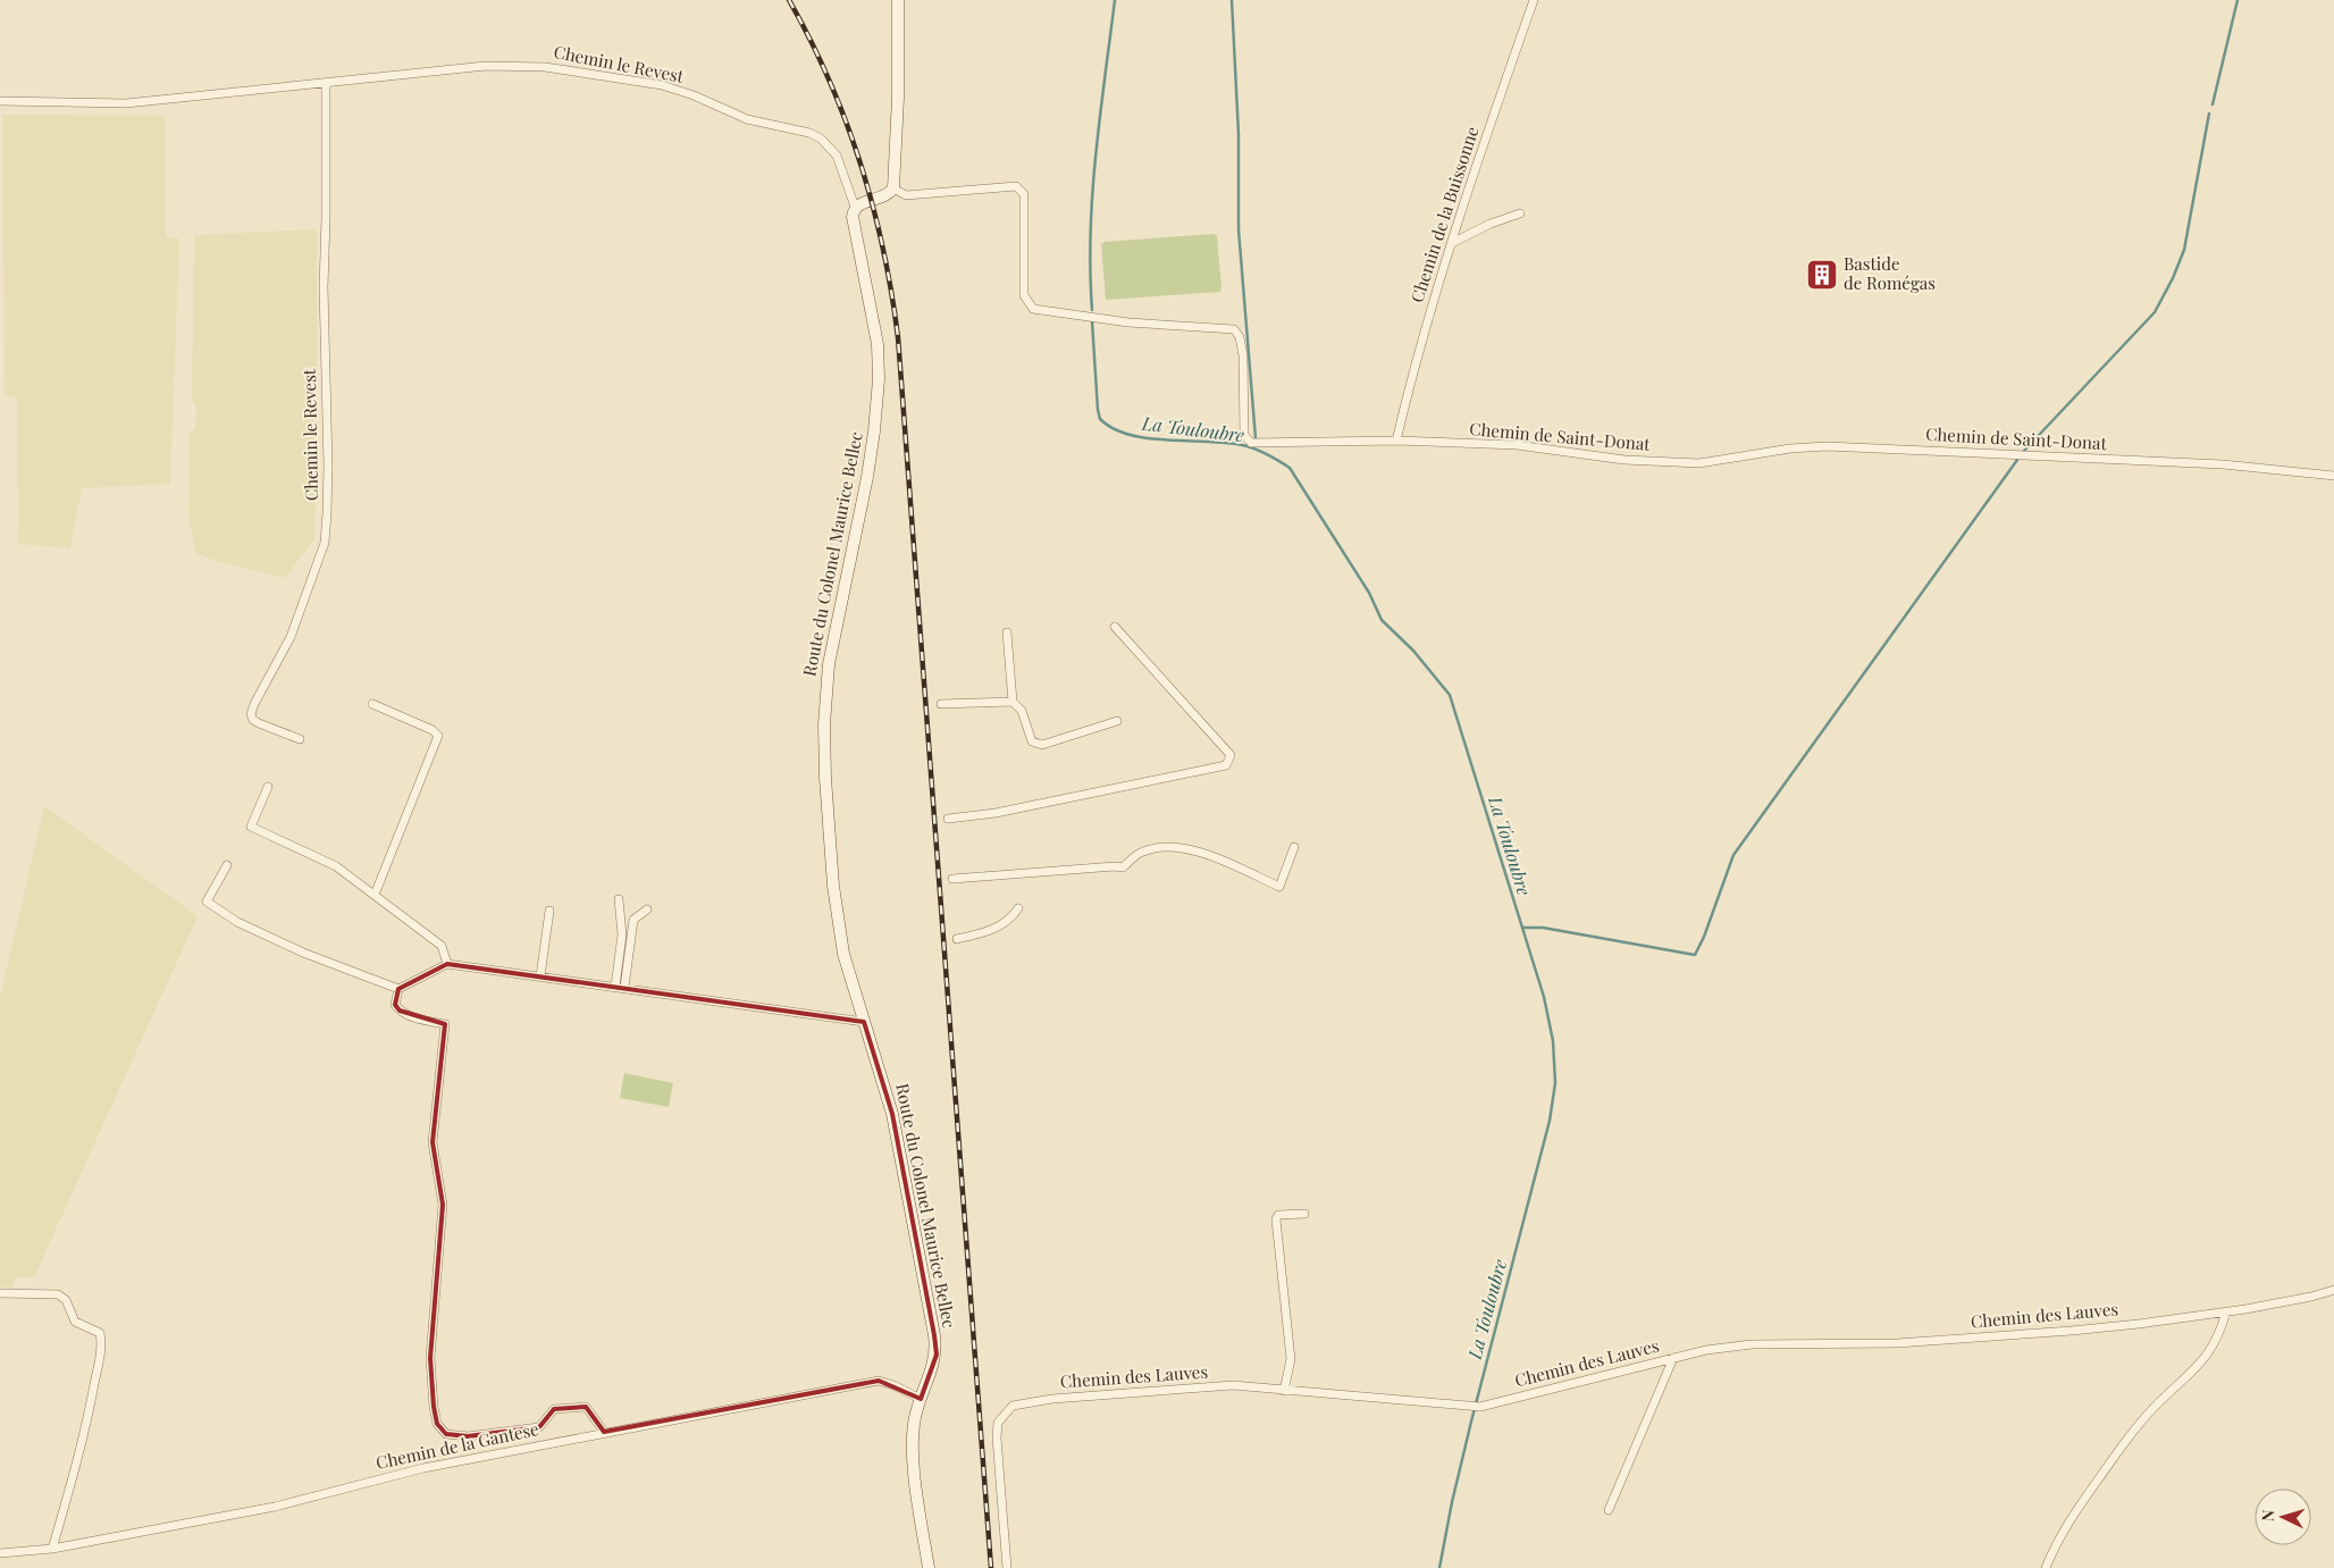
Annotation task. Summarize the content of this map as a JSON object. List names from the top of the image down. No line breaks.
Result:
{"streets":{"main road":["Route du Colonel Maurice Bellec"],"street":["Chemin le Revest","Chemin de la Buissonne","Chemin de Saint-Donat","Chemin des Lauves","Chemin de la Gantese"]},"crossings":[["Chemin le Revest","Route du Colonel Maurice Bellec"],["Chemin de la Buissonne","Chemin de Saint-Donat"],["Route du Colonel Maurice Bellec","Chemin de la Gantese"]],"water":["La Touloubre"],"places":{"building":["Bastide de Romégas"]},"north":"left"}
